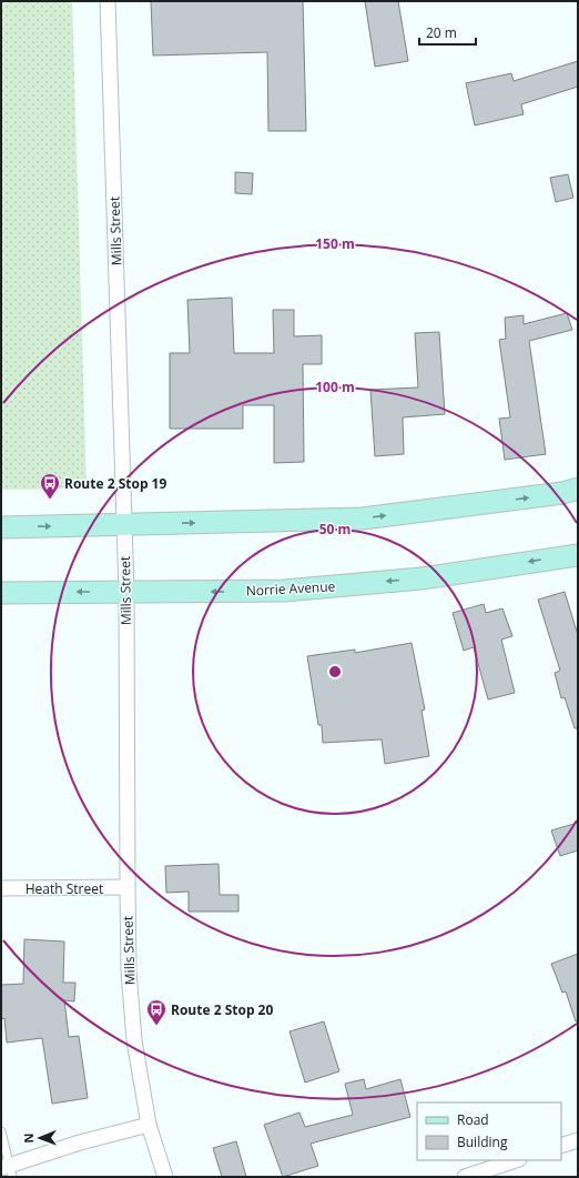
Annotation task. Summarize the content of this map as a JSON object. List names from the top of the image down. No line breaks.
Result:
{"streets":{"main road":["Norrie Avenue"],"street":["Mills Street","Heath Street"]},"crossings":[["Mills Street","Norrie Avenue"],["Mills Street","Heath Street"]],"places":{"bus stop":["Route 2 Stop 19","Route 2 Stop 20"]},"legend":["Road","Building"],"scale_bar":"20 m","north":"left","rings":["150 m","100 m","50 m"]}
